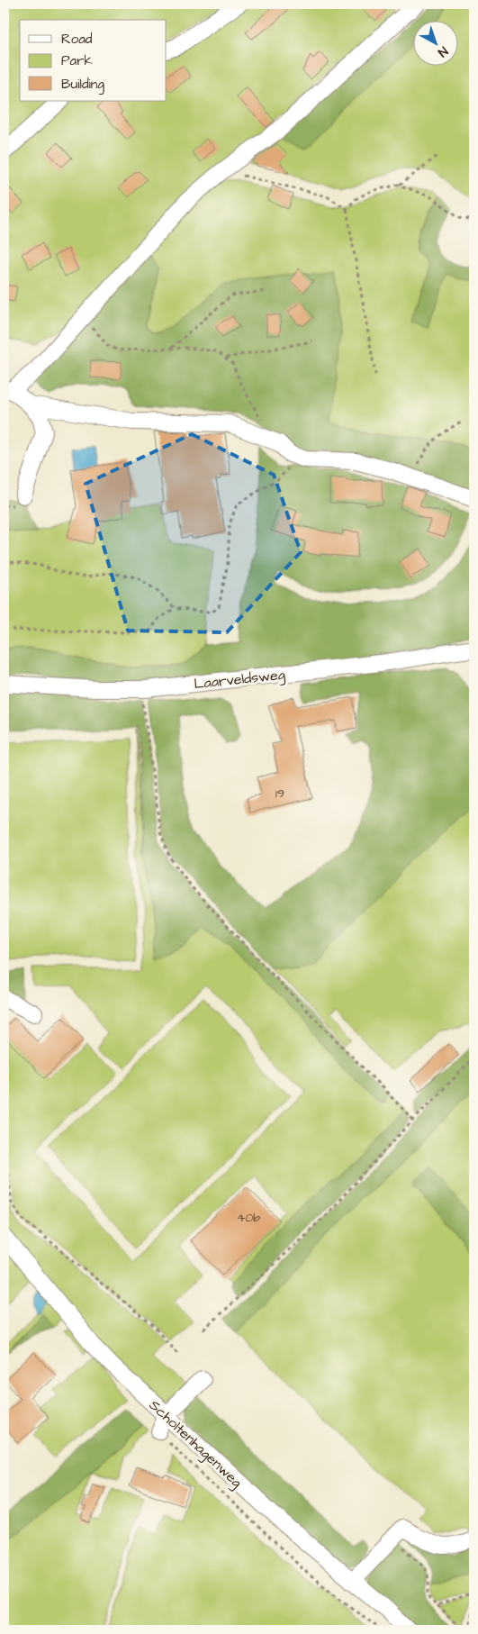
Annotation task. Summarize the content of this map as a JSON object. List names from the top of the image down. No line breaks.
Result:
{"streets":{"street":["Laarveldsweg","Scholtenhagenweg"]},"house_numbers":["19","40b"],"legend":["Road","Park","Building"],"north":"bottom right"}
